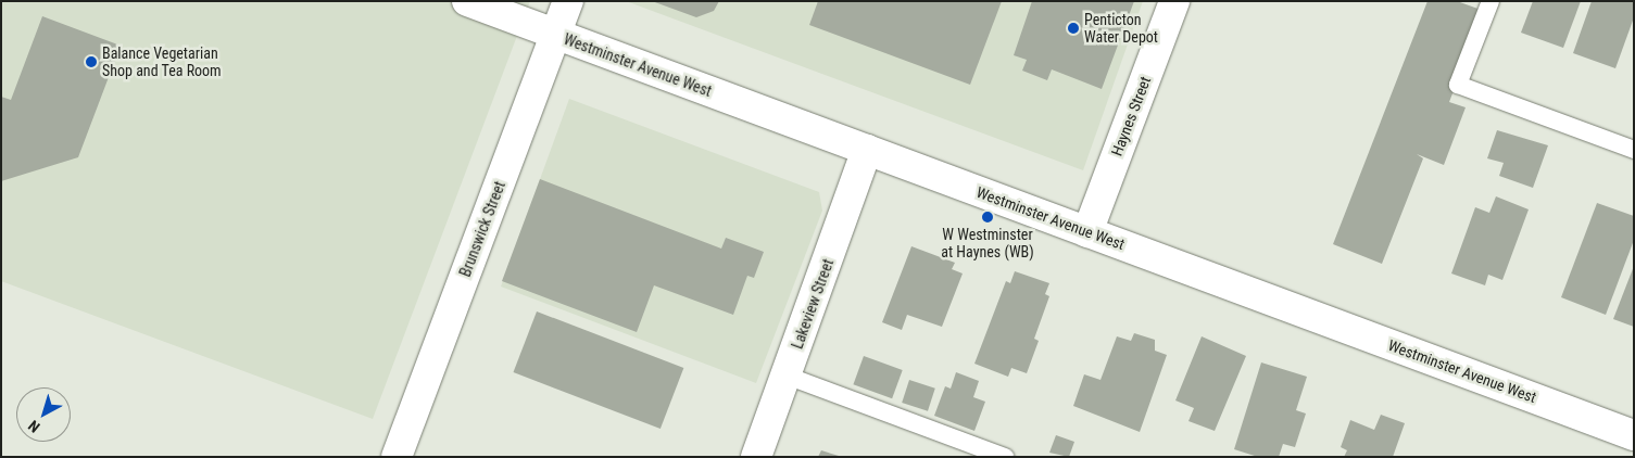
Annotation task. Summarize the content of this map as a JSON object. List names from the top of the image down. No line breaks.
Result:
{"streets":{"main road":["Westminster Avenue West","Haynes Street","Brunswick Street","Lakeview Street"]},"crossings":[["Westminster Avenue West","Haynes Street"],["Westminster Avenue West","Brunswick Street"],["Westminster Avenue West","Lakeview Street"]],"places":["Penticton Water Depot","Balance Vegetarian Shop and Tea Room","W Westminster at Haynes (WB)"],"north":"bottom left"}
